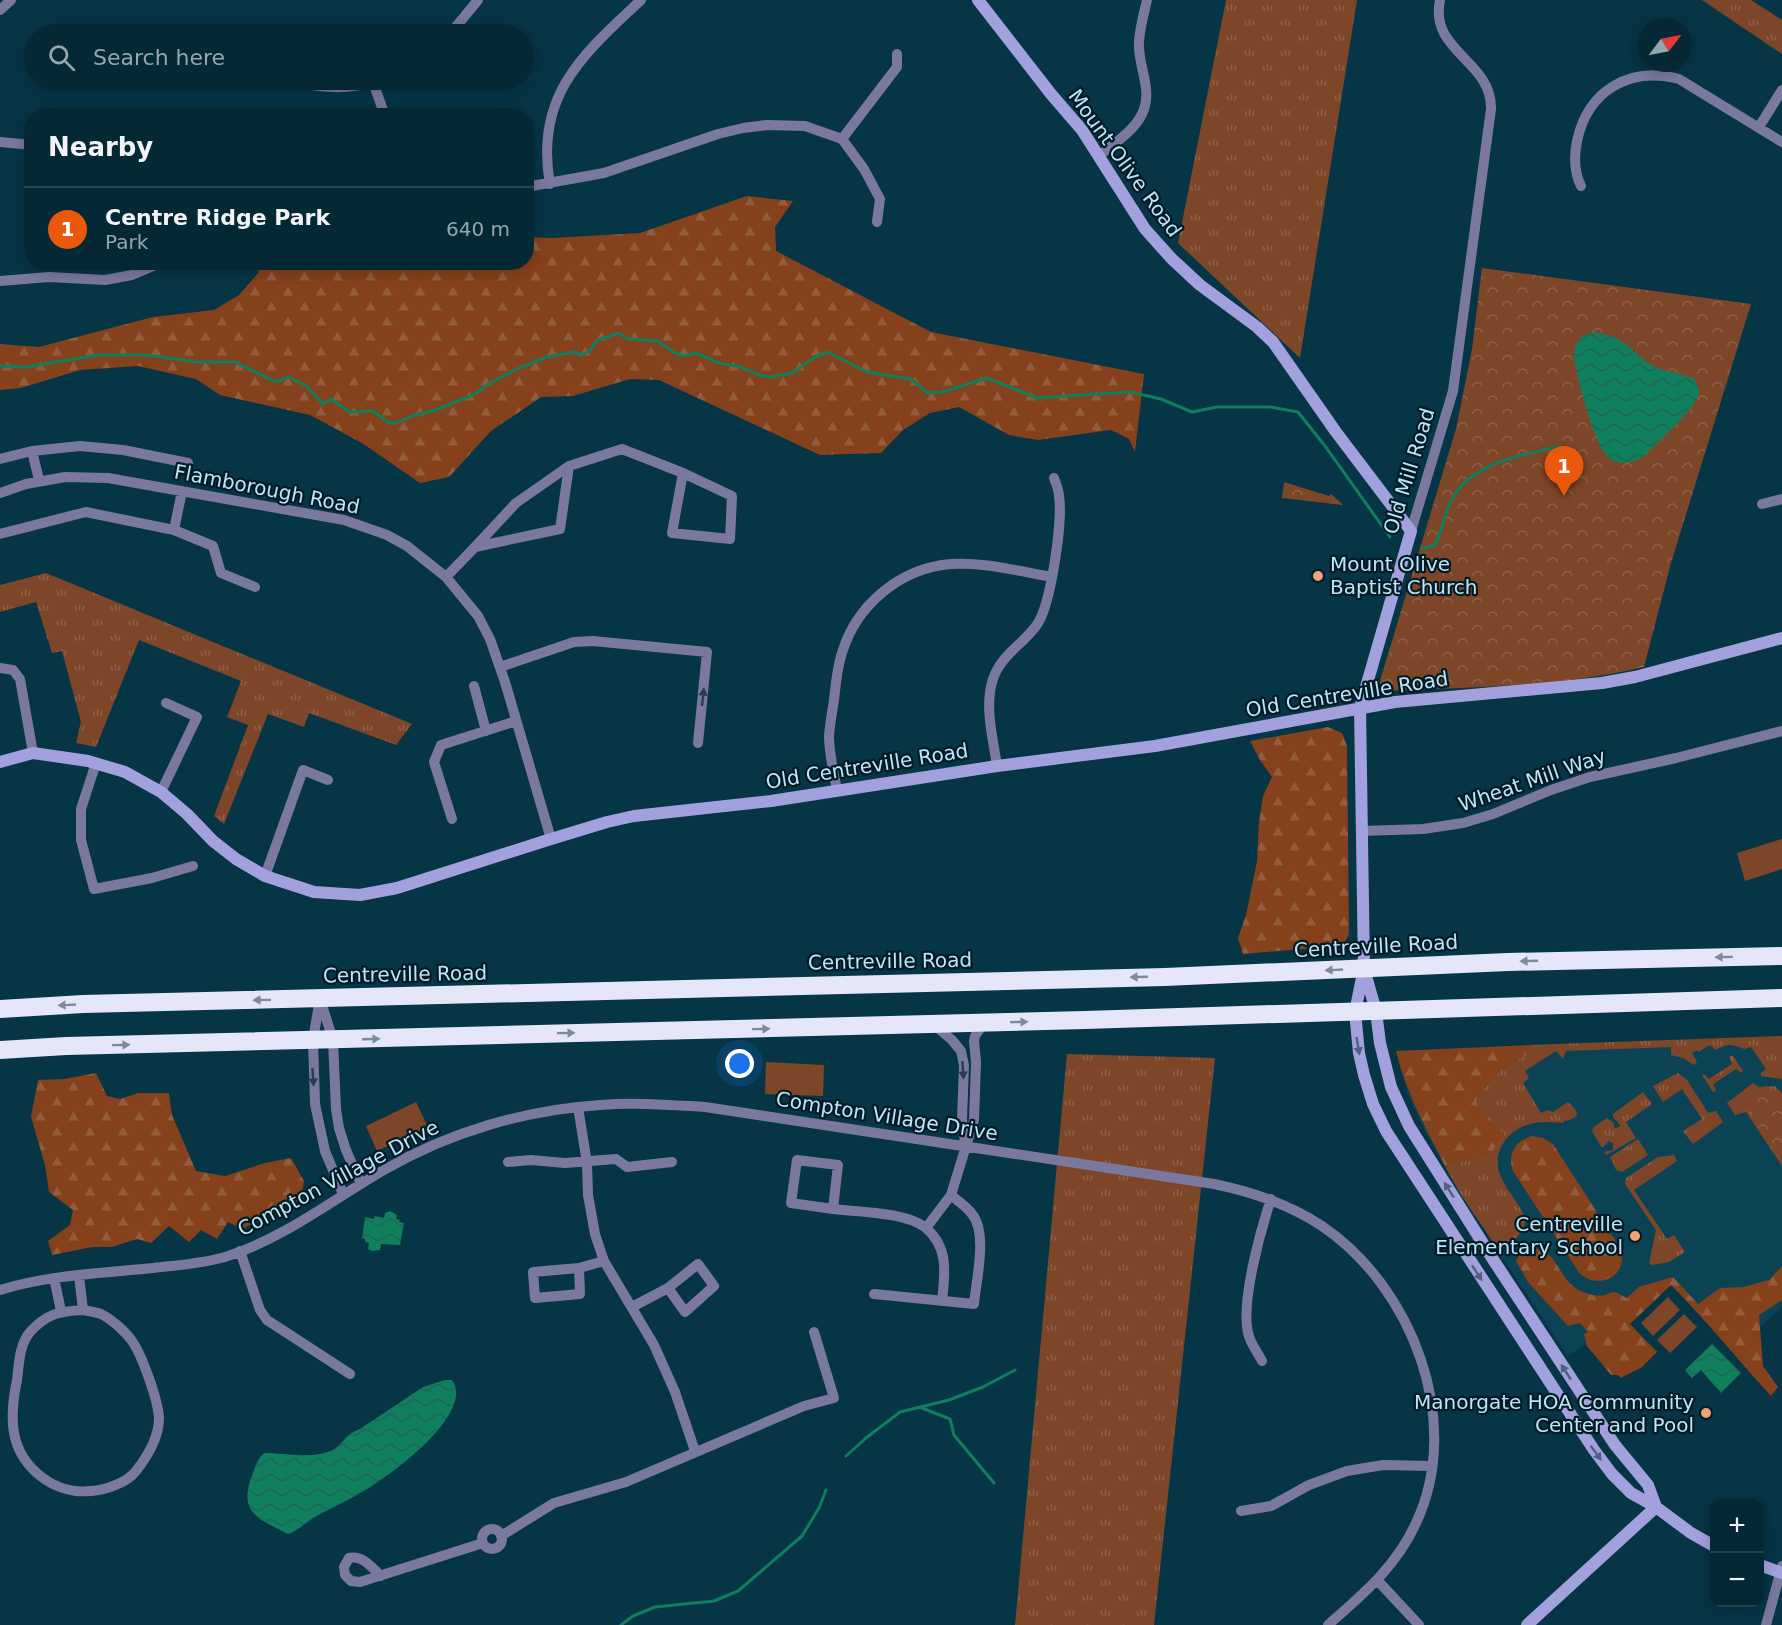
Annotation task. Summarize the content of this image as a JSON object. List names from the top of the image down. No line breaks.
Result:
{"streets":{"highway":["Centreville Road"],"street":["Mount Olive Road","Old Mill Road","Flamborough Road","Old Centreville Road","Wheat Mill Way","Compton Village Drive"]},"crossings":[["Mount Olive Road","Old Mill Road"],["Old Mill Road","Old Centreville Road"],["Old Mill Road","Wheat Mill Way"],["Old Mill Road","Centreville Road"],["Flamborough Road","Old Centreville Road"]],"places":["Mount Olive Baptist Church","Centreville Elementary School","Manorgate HOA Community Center and Pool"],"north":"top right","page":{"search":"Search here","heading":"Nearby","list":[{"mark":"1","name":"Centre Ridge Park","note":"Park","value":"640 m"}],"pins":"1","map_buttons":["+","−"]}}
